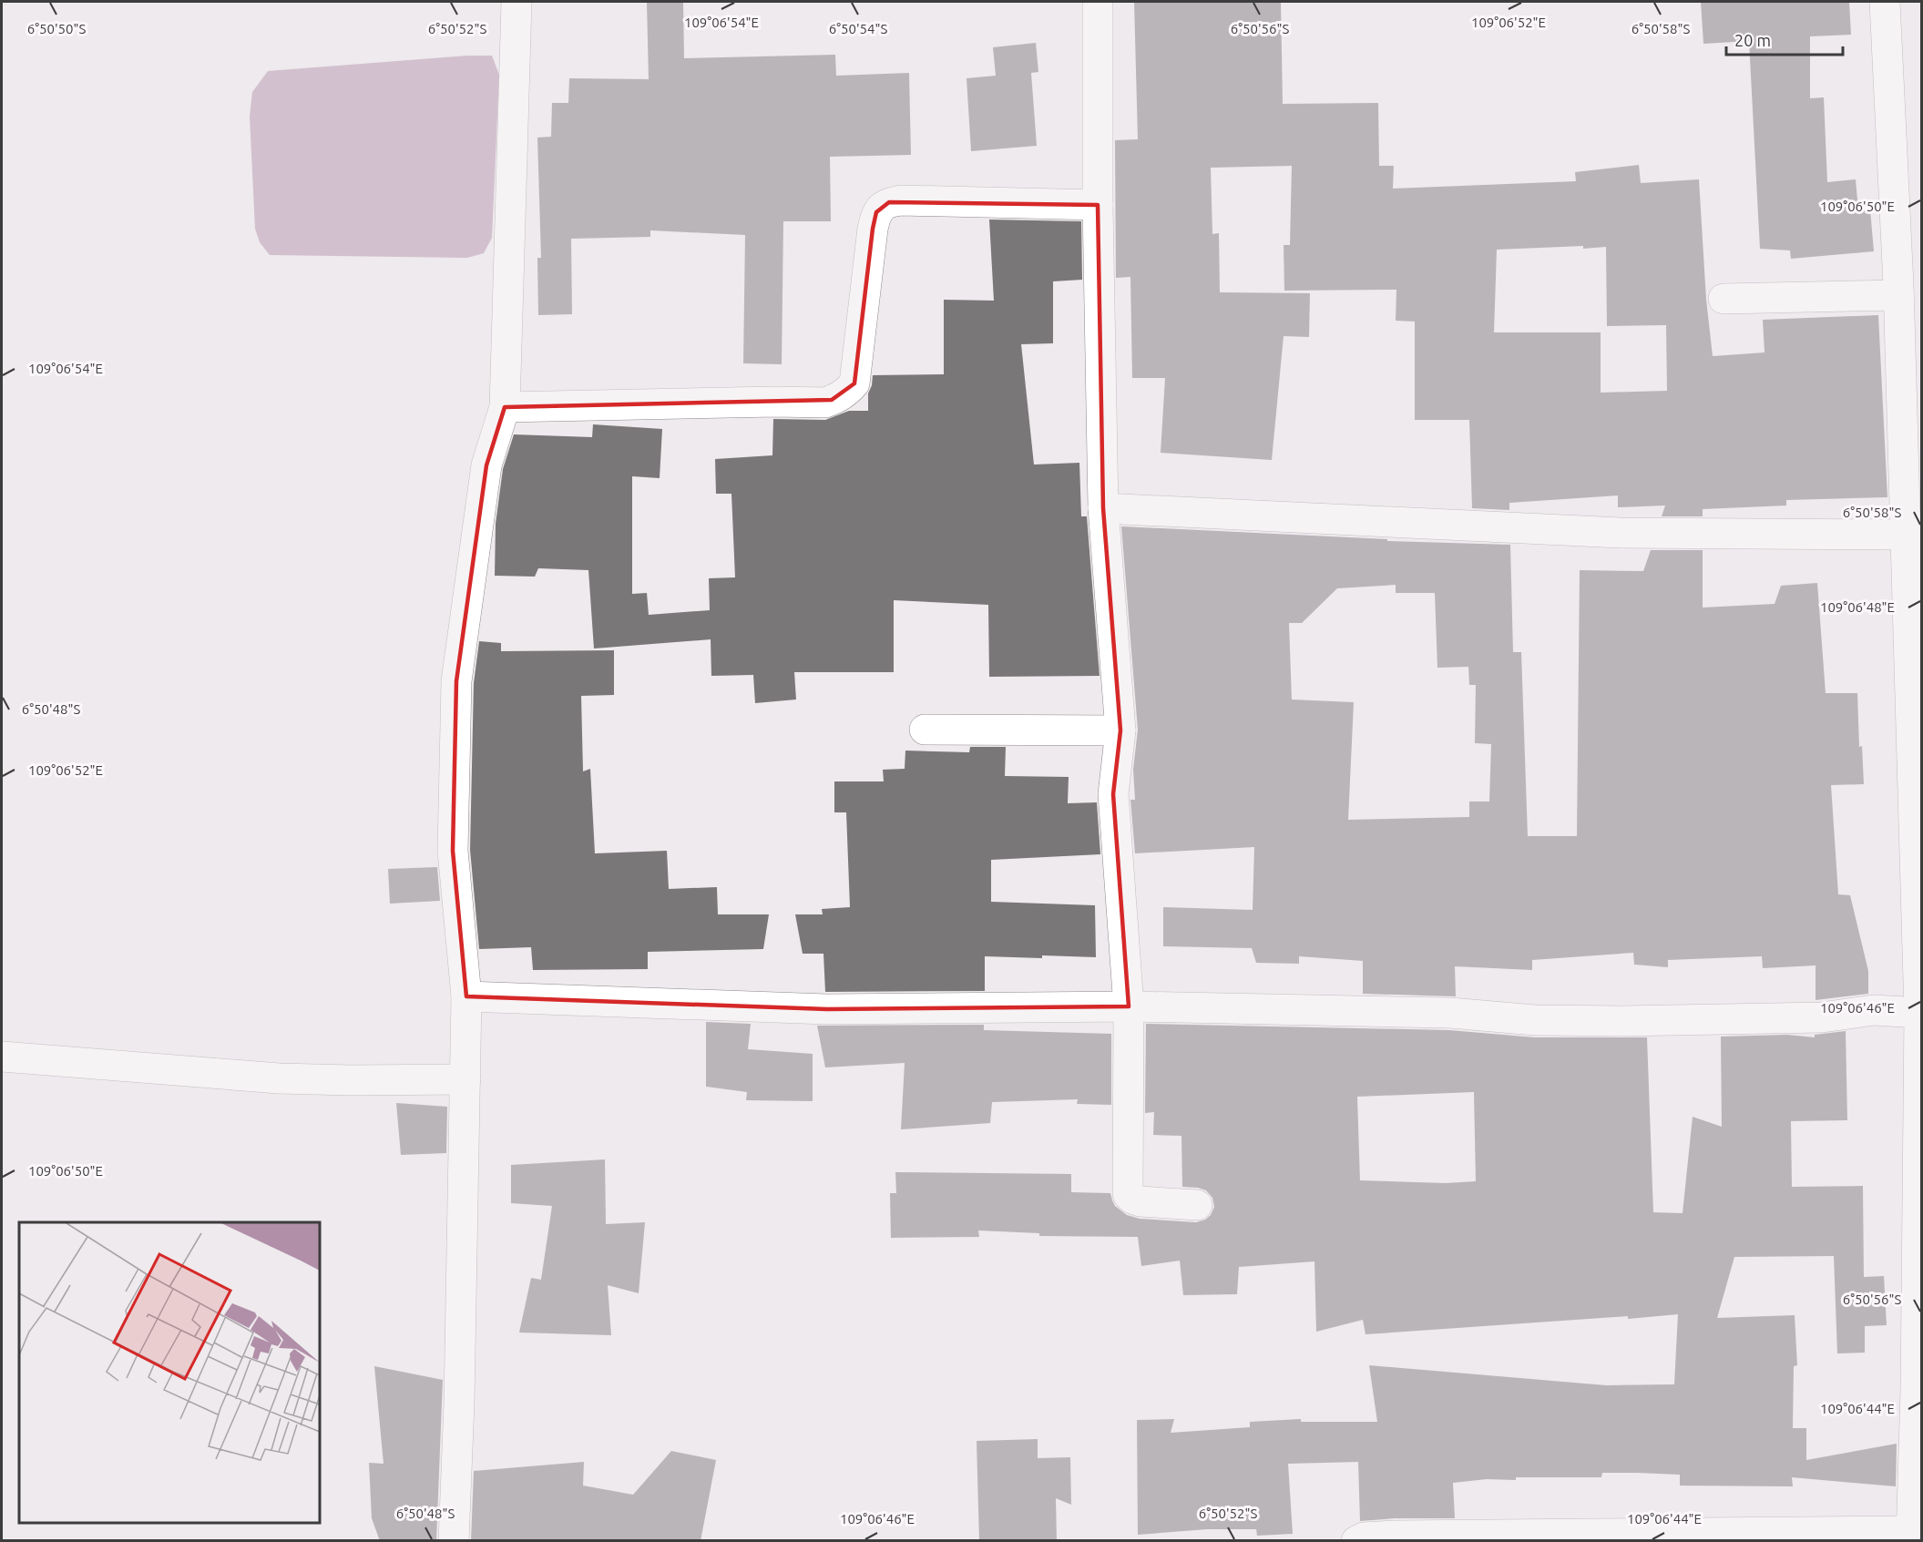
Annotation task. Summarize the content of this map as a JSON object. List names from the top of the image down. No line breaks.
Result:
{"scale_bar":"20 m","coordinates":["109°06'54\"E","109°06'52\"E","6°50'50\"S","6°50'52\"S","6°50'54\"S","6°50'56\"S","6°50'58\"S","109°06'50\"E","109°06'48\"E","6°50'48\"S","109°06'46\"E","109°06'44\"E"]}
